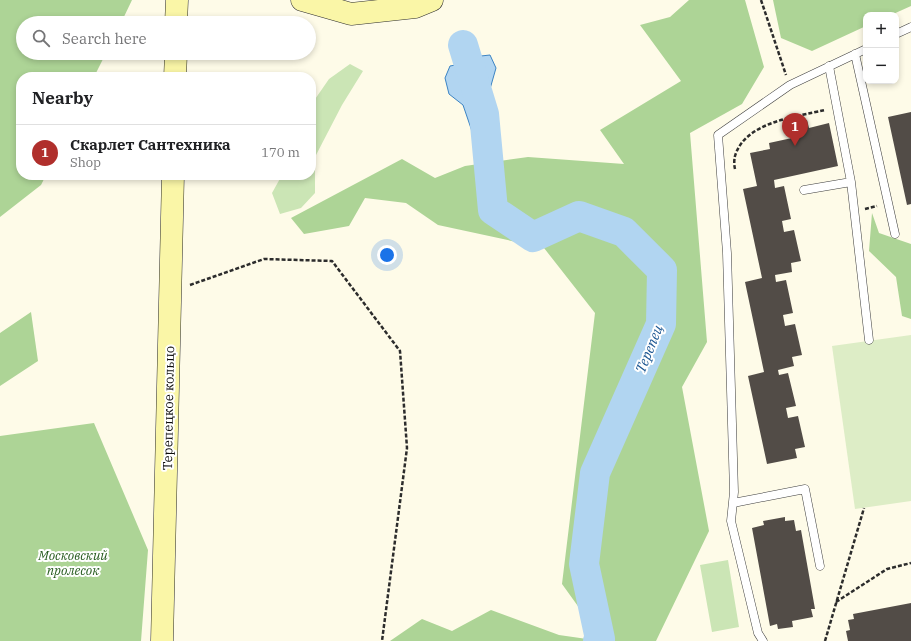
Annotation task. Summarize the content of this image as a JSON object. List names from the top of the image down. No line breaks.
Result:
{"streets":{"street":["Терепецкое кольцо"]},"water":["Терепец"],"parks":["Московский пролесок"],"page":{"map_buttons":["+","−"],"search":"Search here","heading":"Nearby","pins":"1","list":[{"mark":"1","name":"Скарлет Сантехника","note":"Shop","value":"170 m"}]}}
